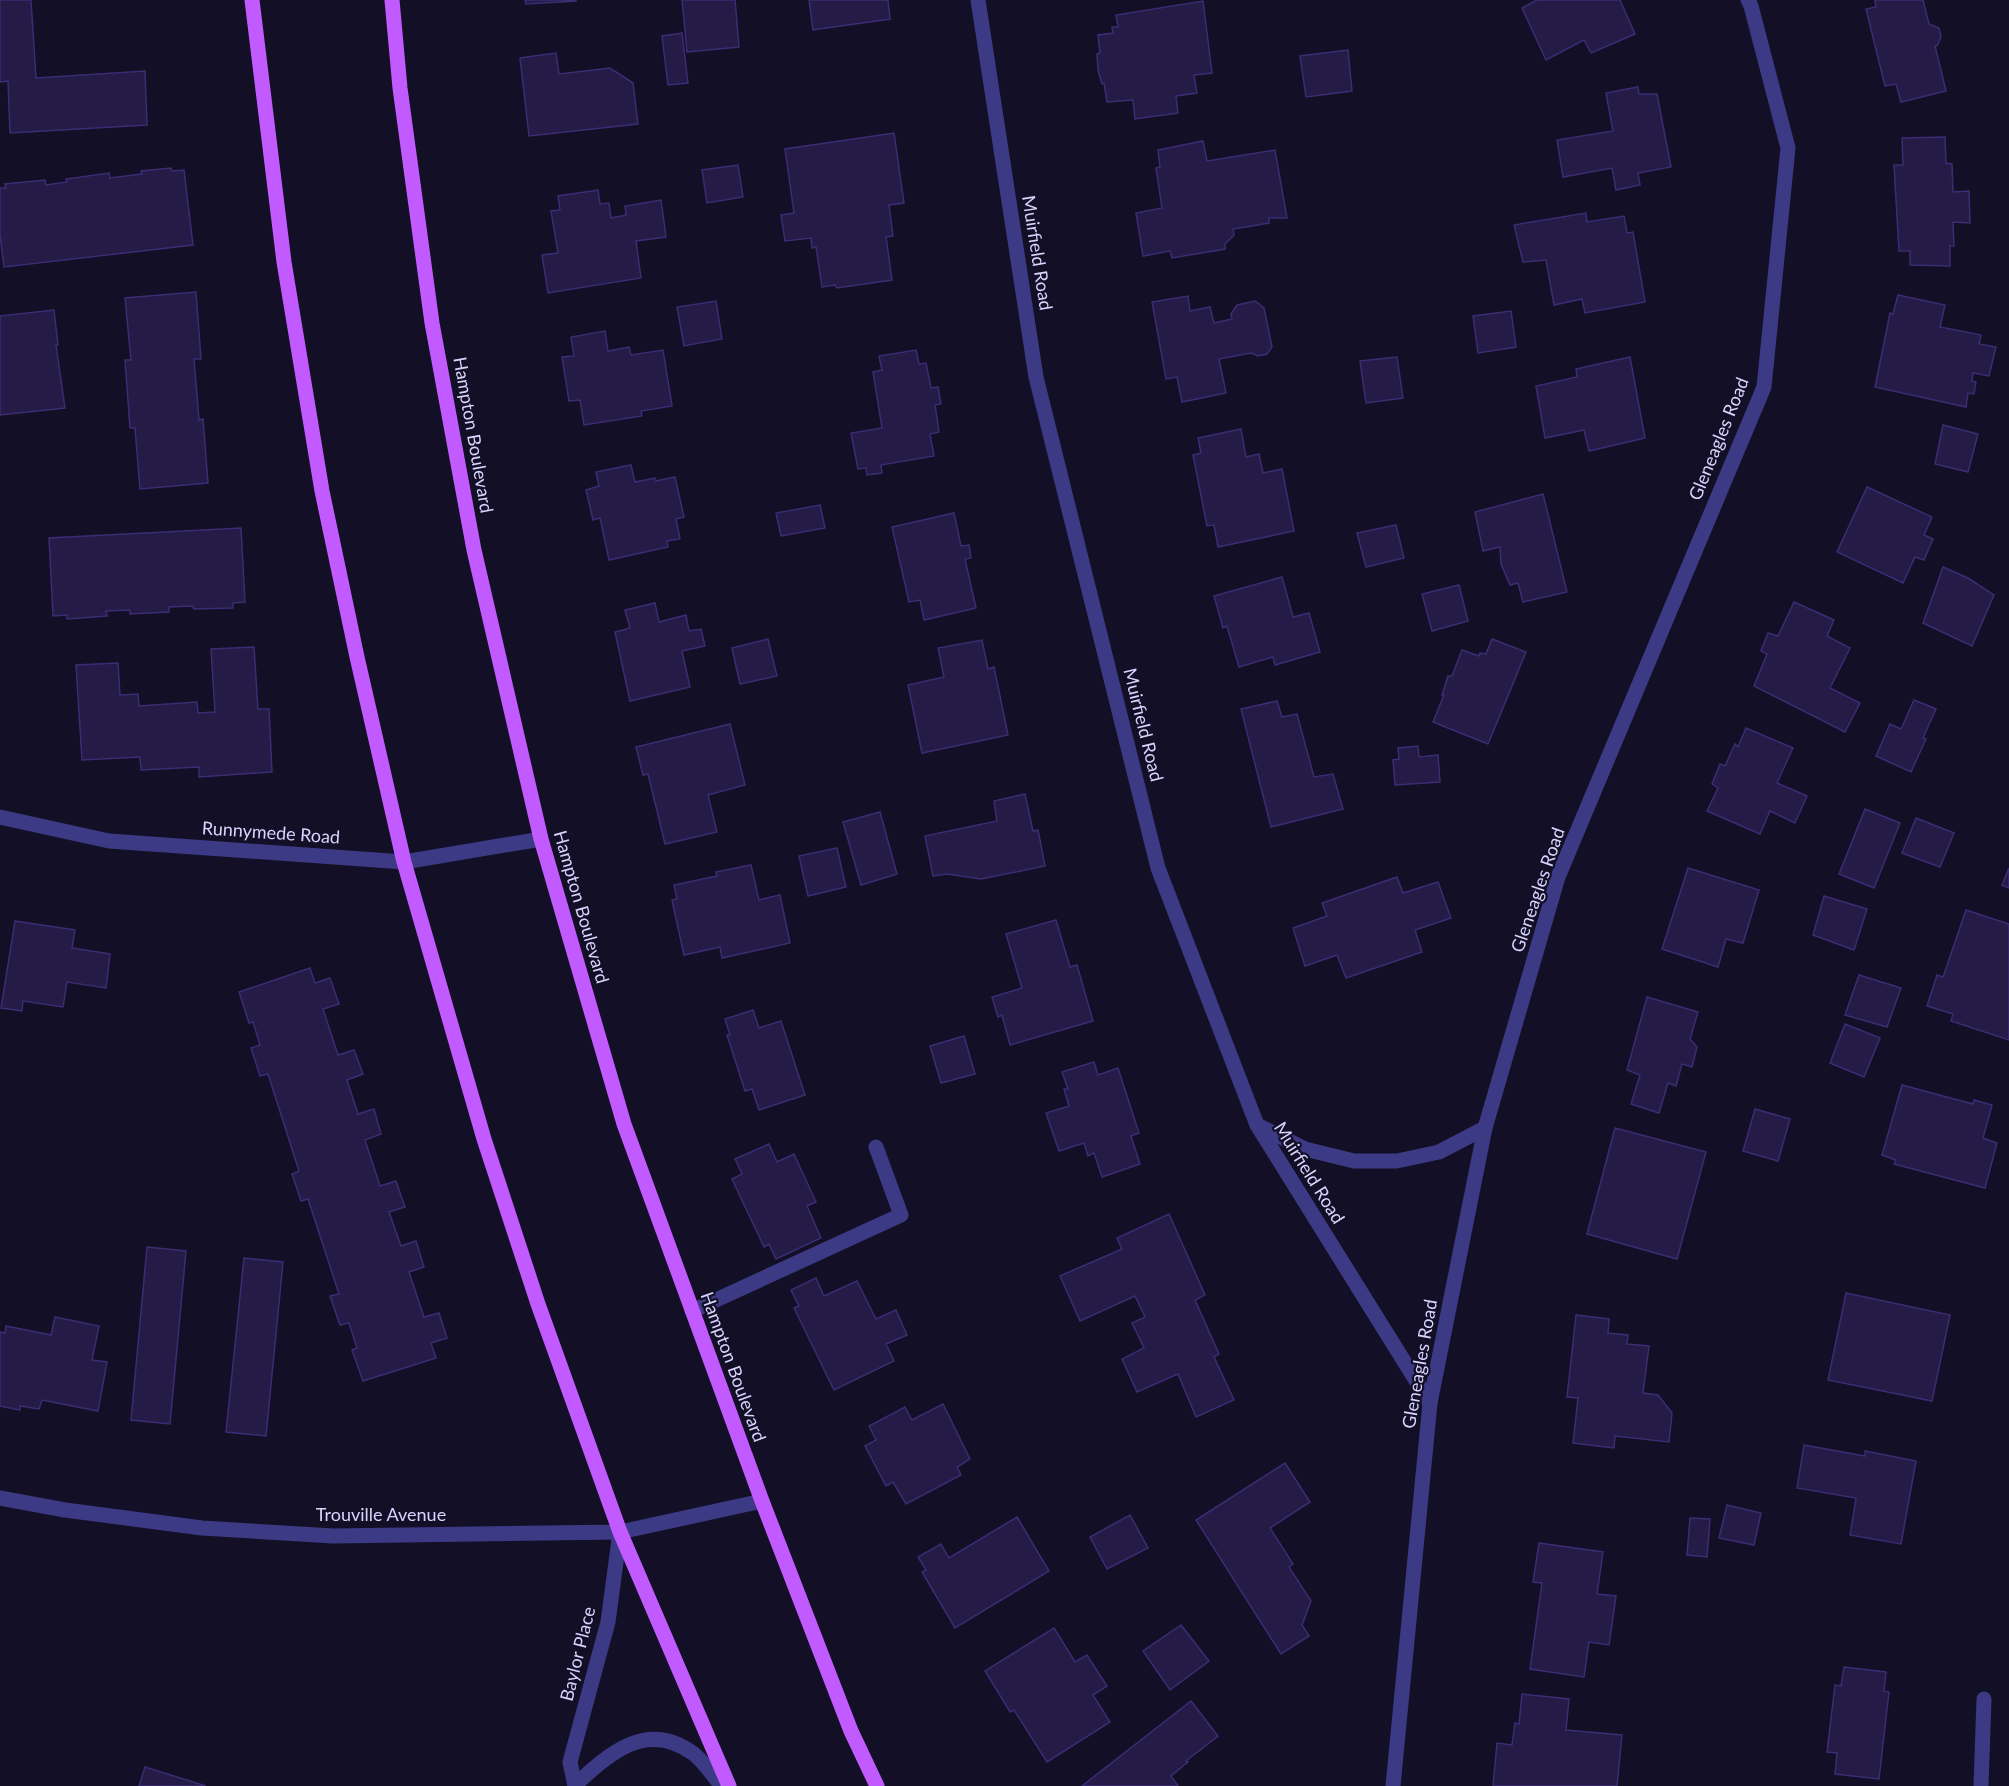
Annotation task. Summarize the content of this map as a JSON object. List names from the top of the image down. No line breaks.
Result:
{"streets":{"main road":["Hampton Boulevard"],"street":["Muirfield Road","Gleneagles Road","Runnymede Road","Trouville Avenue","Baylor Place"]},"crossings":[["Muirfield Road","Gleneagles Road"],["Hampton Boulevard","Runnymede Road"],["Hampton Boulevard","Trouville Avenue"],["Trouville Avenue","Baylor Place"]]}
